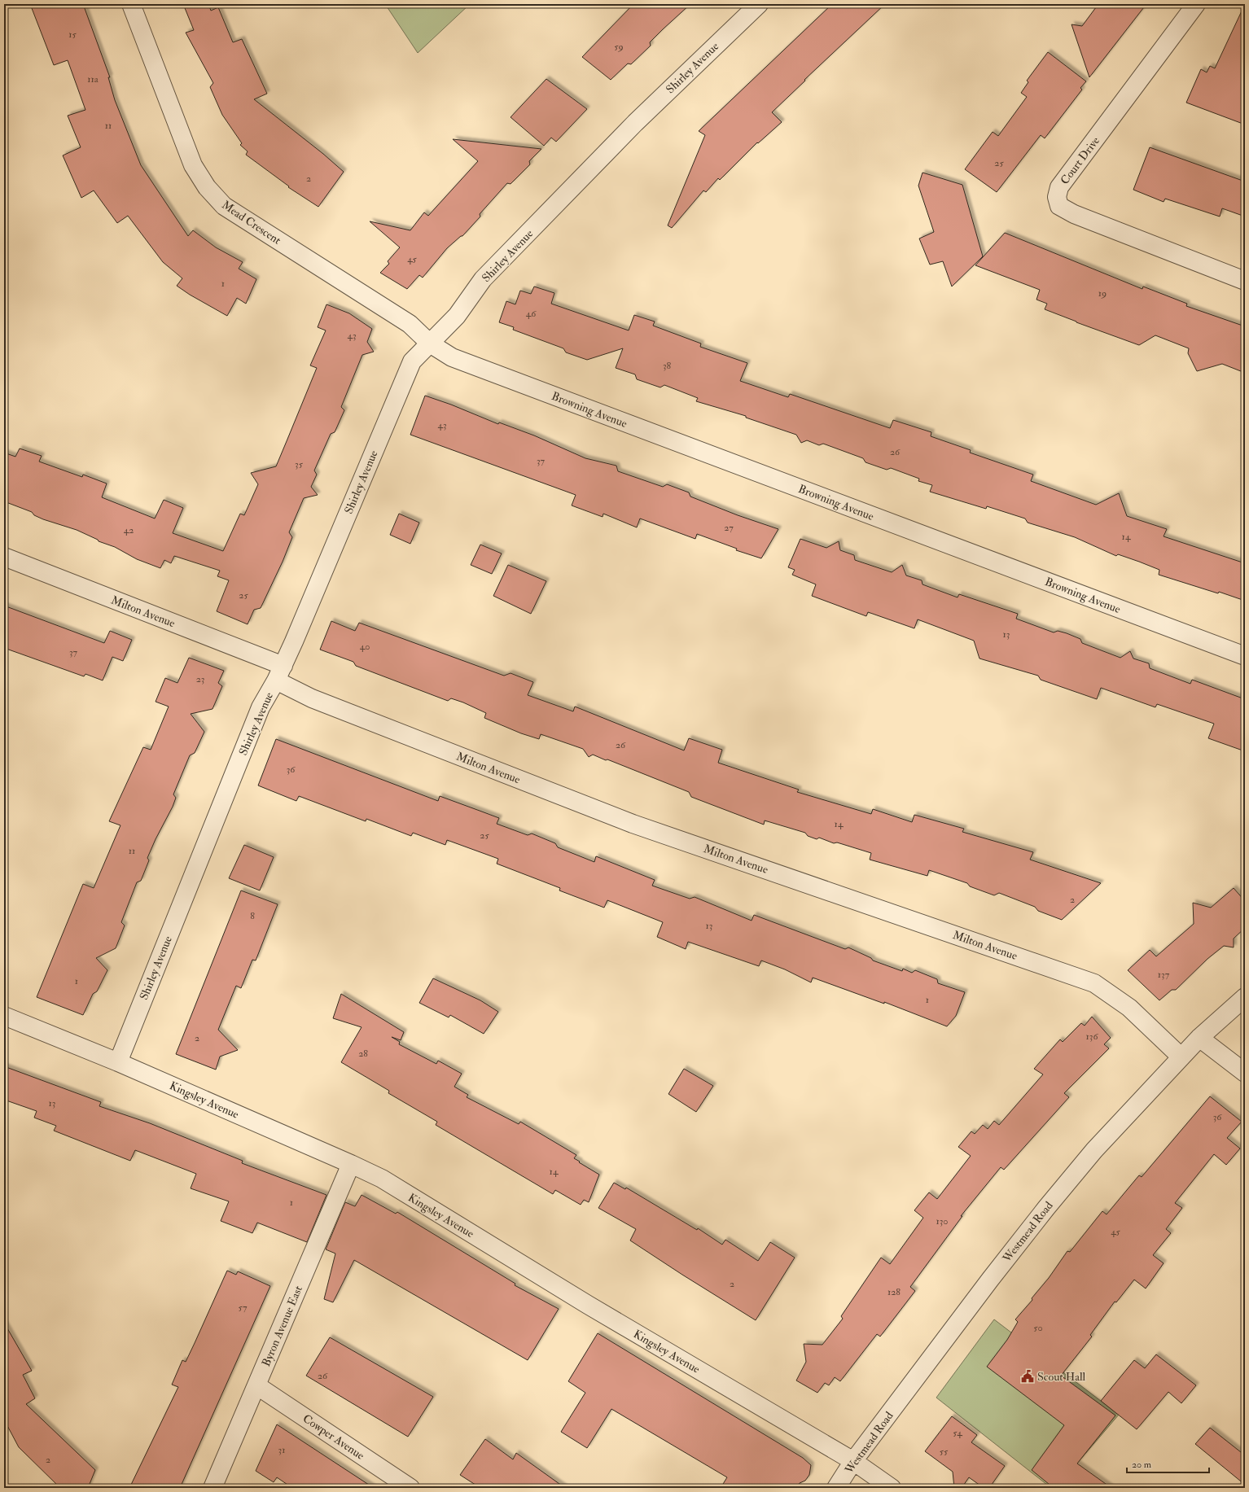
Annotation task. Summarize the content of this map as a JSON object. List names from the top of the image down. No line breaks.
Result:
{"streets":{"street":["Shirley Avenue","Court Drive","Mead Crescent","Browning Avenue","Milton Avenue","Kingsley Avenue","Westmead Road","Byron Avenue East","Cowper Avenue"]},"crossings":[["Shirley Avenue","Mead Crescent"],["Shirley Avenue","Browning Avenue"],["Shirley Avenue","Milton Avenue"],["Shirley Avenue","Kingsley Avenue"],["Mead Crescent","Browning Avenue"],["Milton Avenue","Westmead Road"],["Kingsley Avenue","Westmead Road"],["Kingsley Avenue","Byron Avenue East"],["Byron Avenue East","Cowper Avenue"]],"places":{"public building":["Scout Hall"]},"house_numbers":["15","59","11a","11","25","2","45","1","19","46","43","38","43","26","37","35","27","42","14","25","13","40","37","23","26","36","14","25","11","2","8","13","137","1","1","136","2","28","13","36","14","1","130","45","2","128","57","50","26","54","31","55","2"],"scale_bar":"20 m"}
